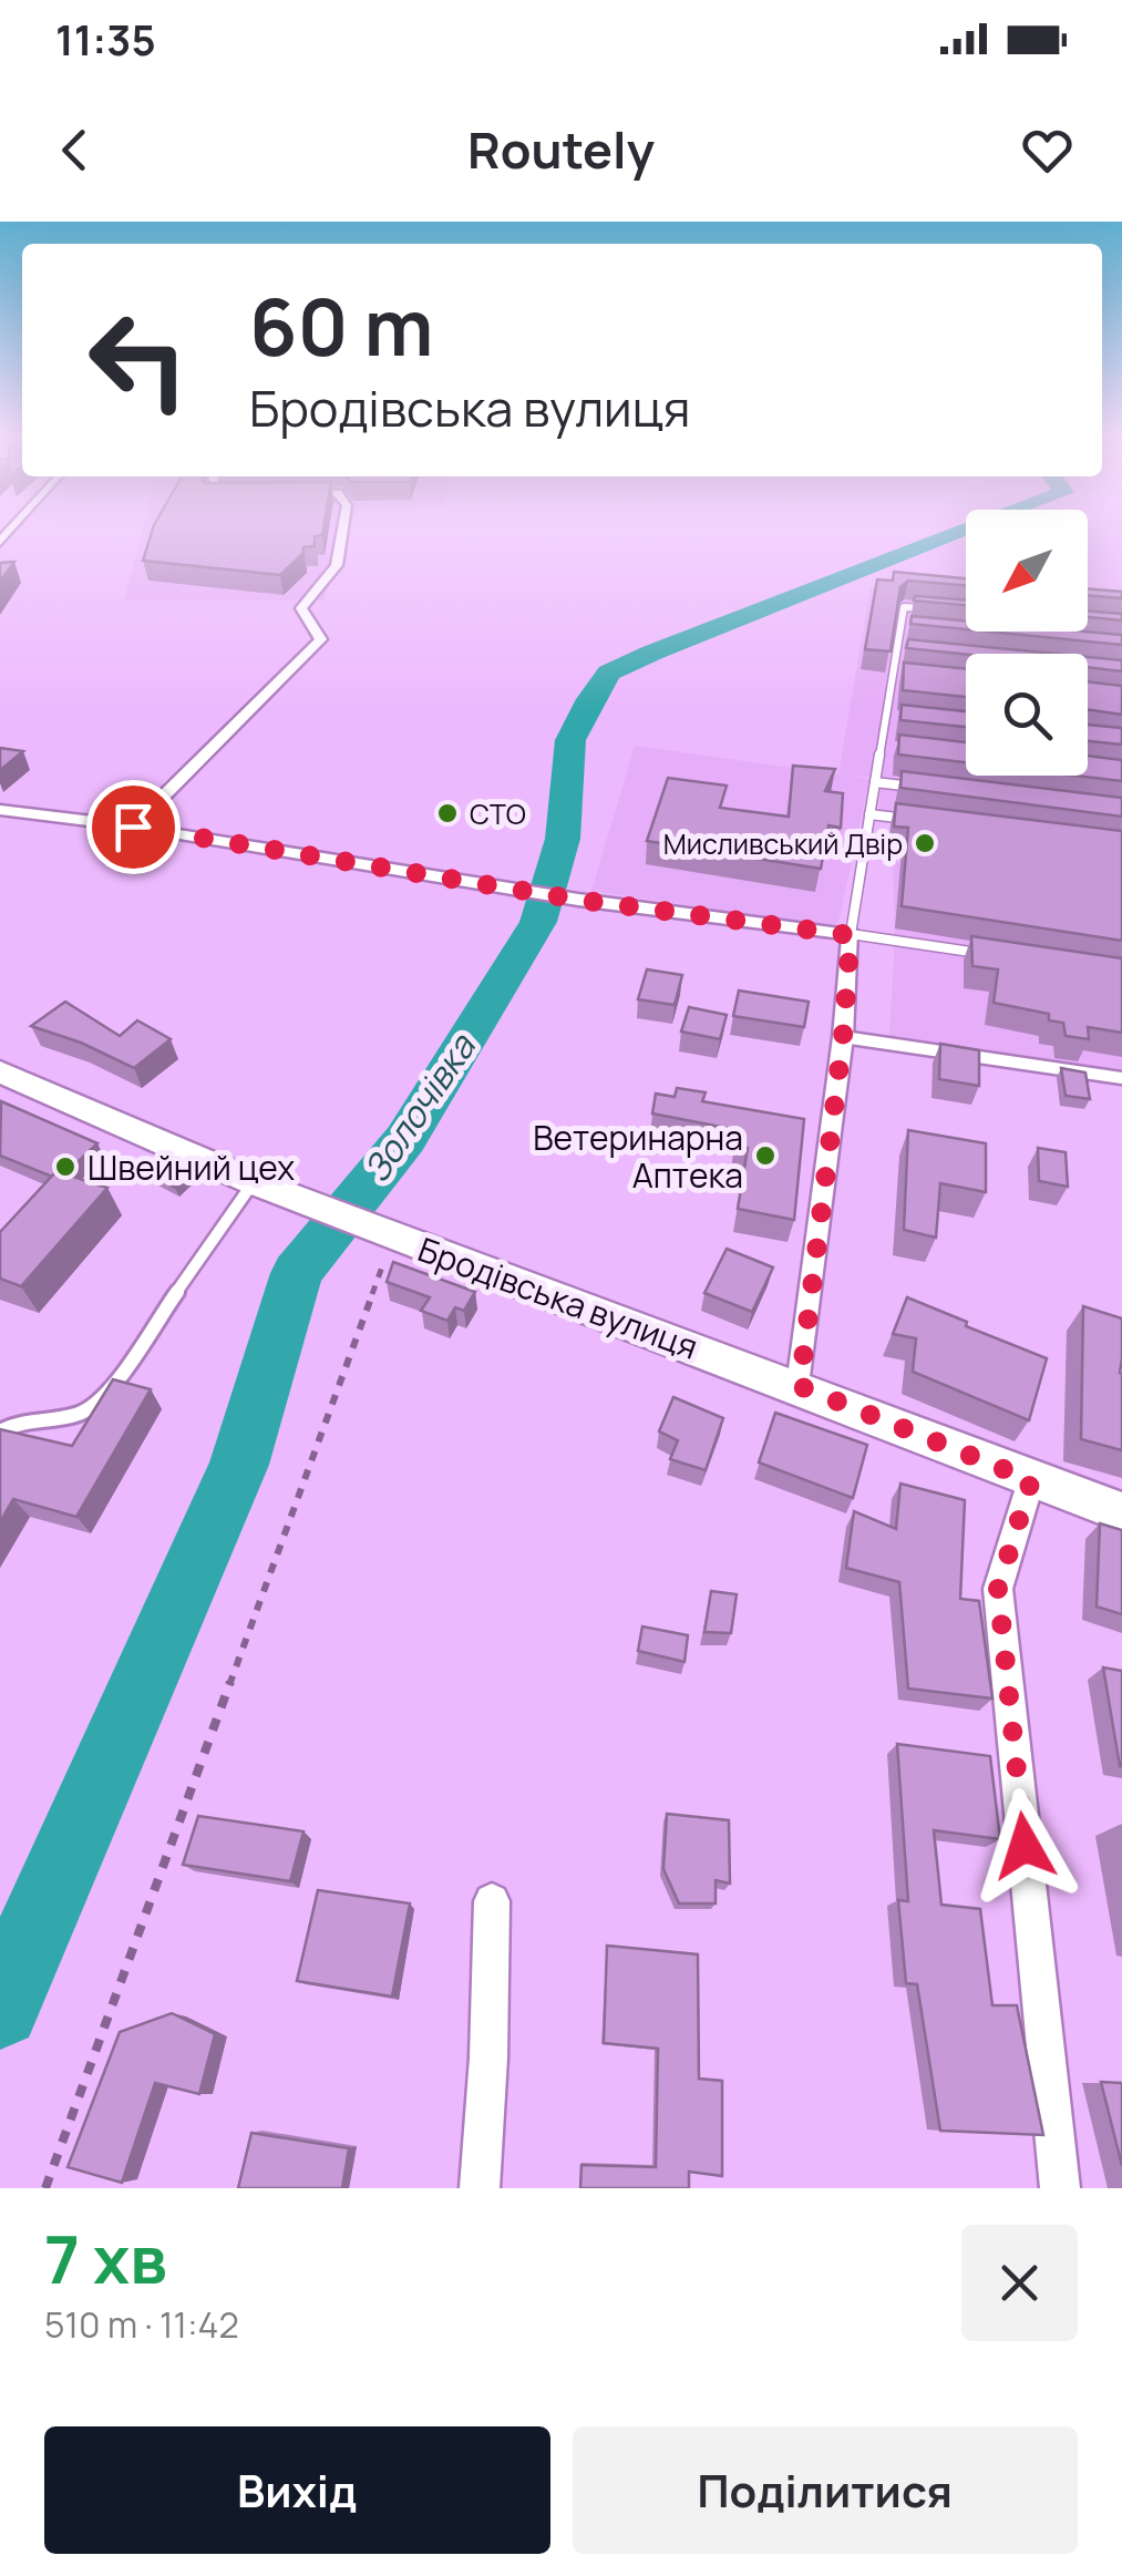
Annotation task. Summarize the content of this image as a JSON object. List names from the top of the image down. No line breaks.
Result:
{"streets":{"street":["Бродівська вулиця"]},"water":["Золочівка"],"places":["СТО","Мисливський Двір","Ветеринарна Аптека","Швейний цех"],"north":"bottom left","page":{"status":"11:35","header":"Routely","turn":["60 m","Бродівська вулиця"],"heading":["7 хв","510 m · 11:42"],"buttons":["Вихід","Поділитися"]}}
